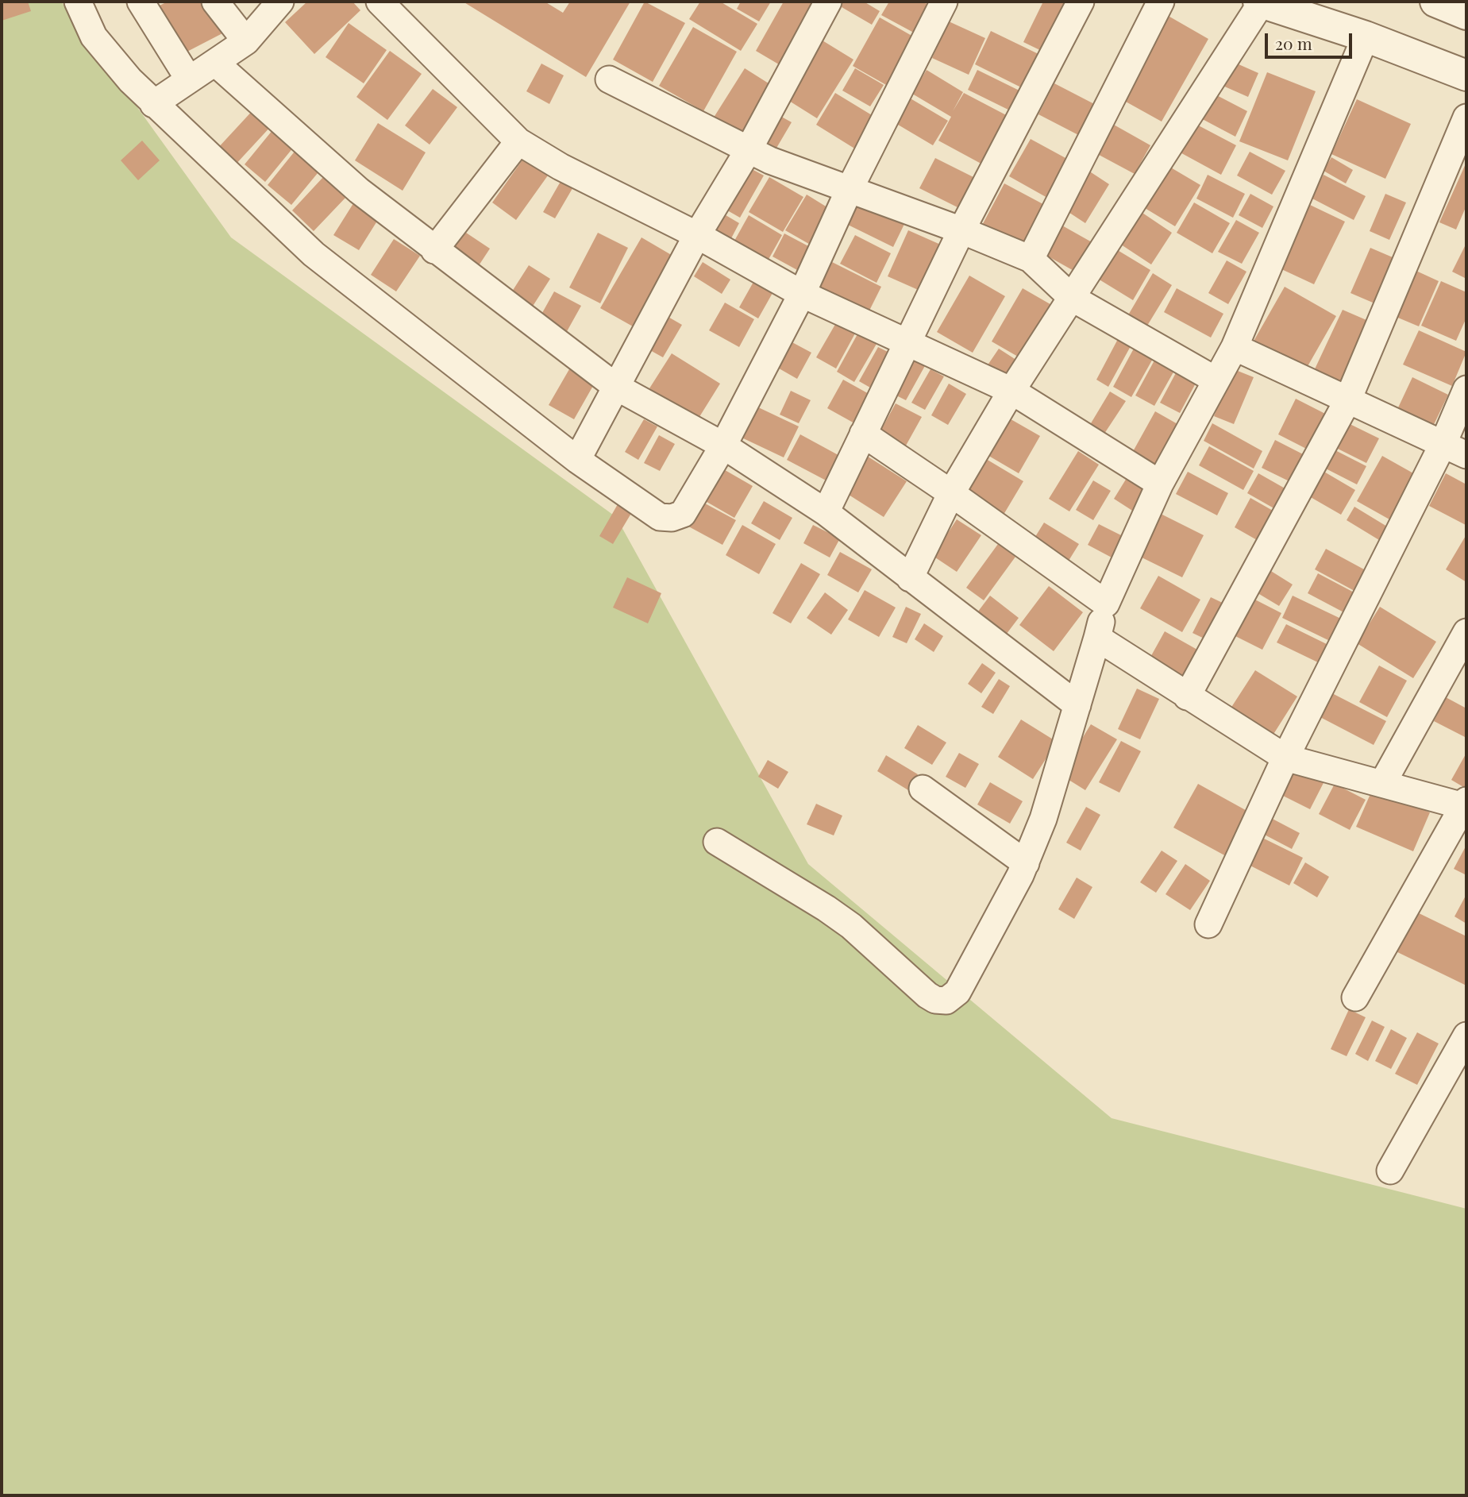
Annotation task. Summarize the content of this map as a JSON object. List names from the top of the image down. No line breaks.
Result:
{"scale_bar":"20 m"}
